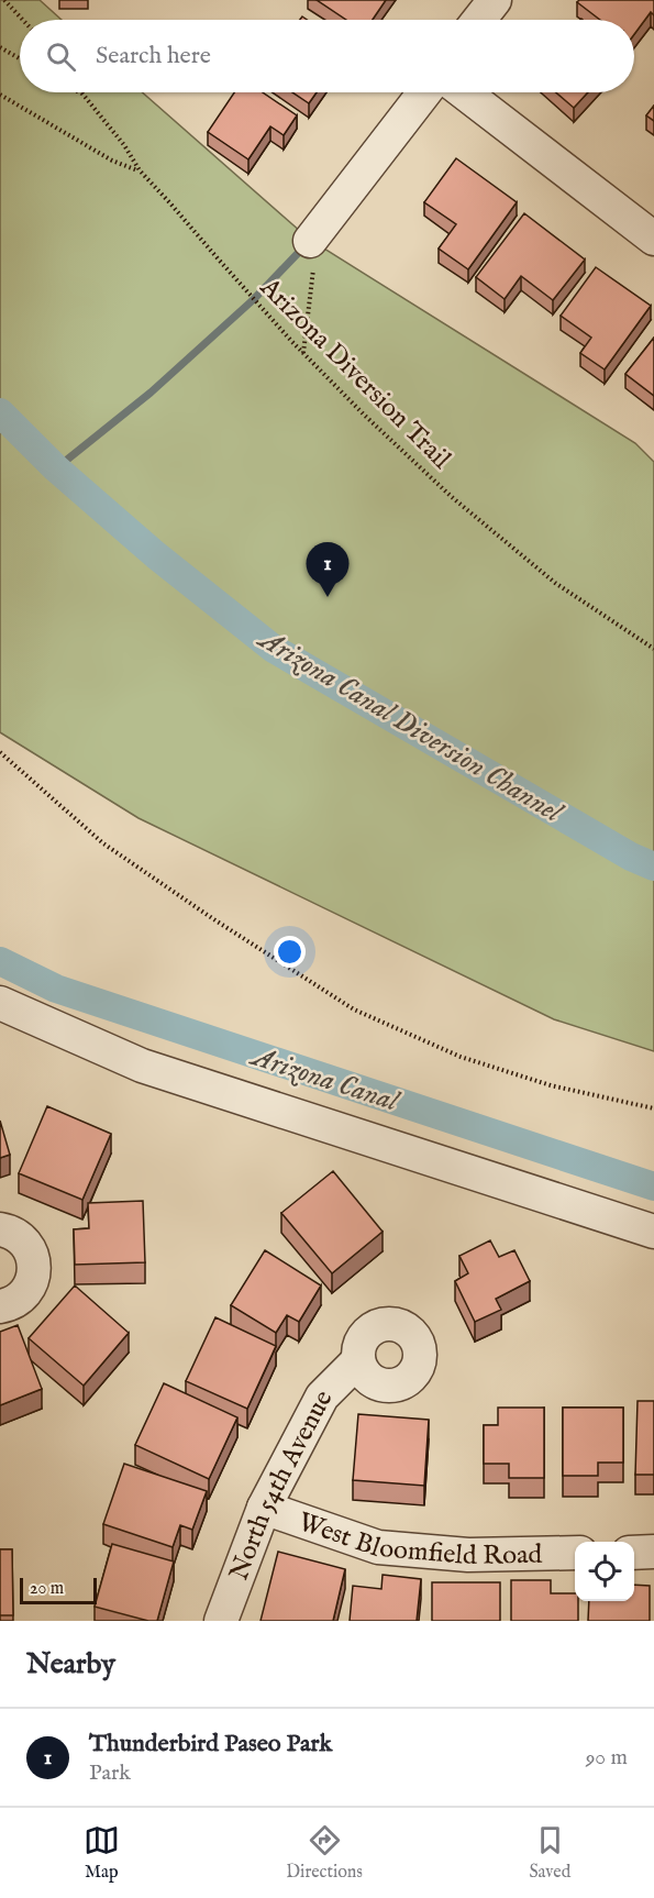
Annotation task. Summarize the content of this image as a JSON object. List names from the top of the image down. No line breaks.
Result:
{"streets":{"street":["North 54th Avenue","West Bloomfield Road"],"path":["Arizona Diversion Trail"]},"crossings":[["North 54th Avenue","West Bloomfield Road"]],"water":["Arizona Canal Diversion Channel","Arizona Canal"],"scale_bar":"20 m","page":{"search":"Search here","pins":"1","scale":"20 m","heading":"Nearby","list":[{"mark":"1","name":"Thunderbird Paseo Park","note":"Park","value":"90 m"}],"nav":["Map","Directions","Saved"]}}
